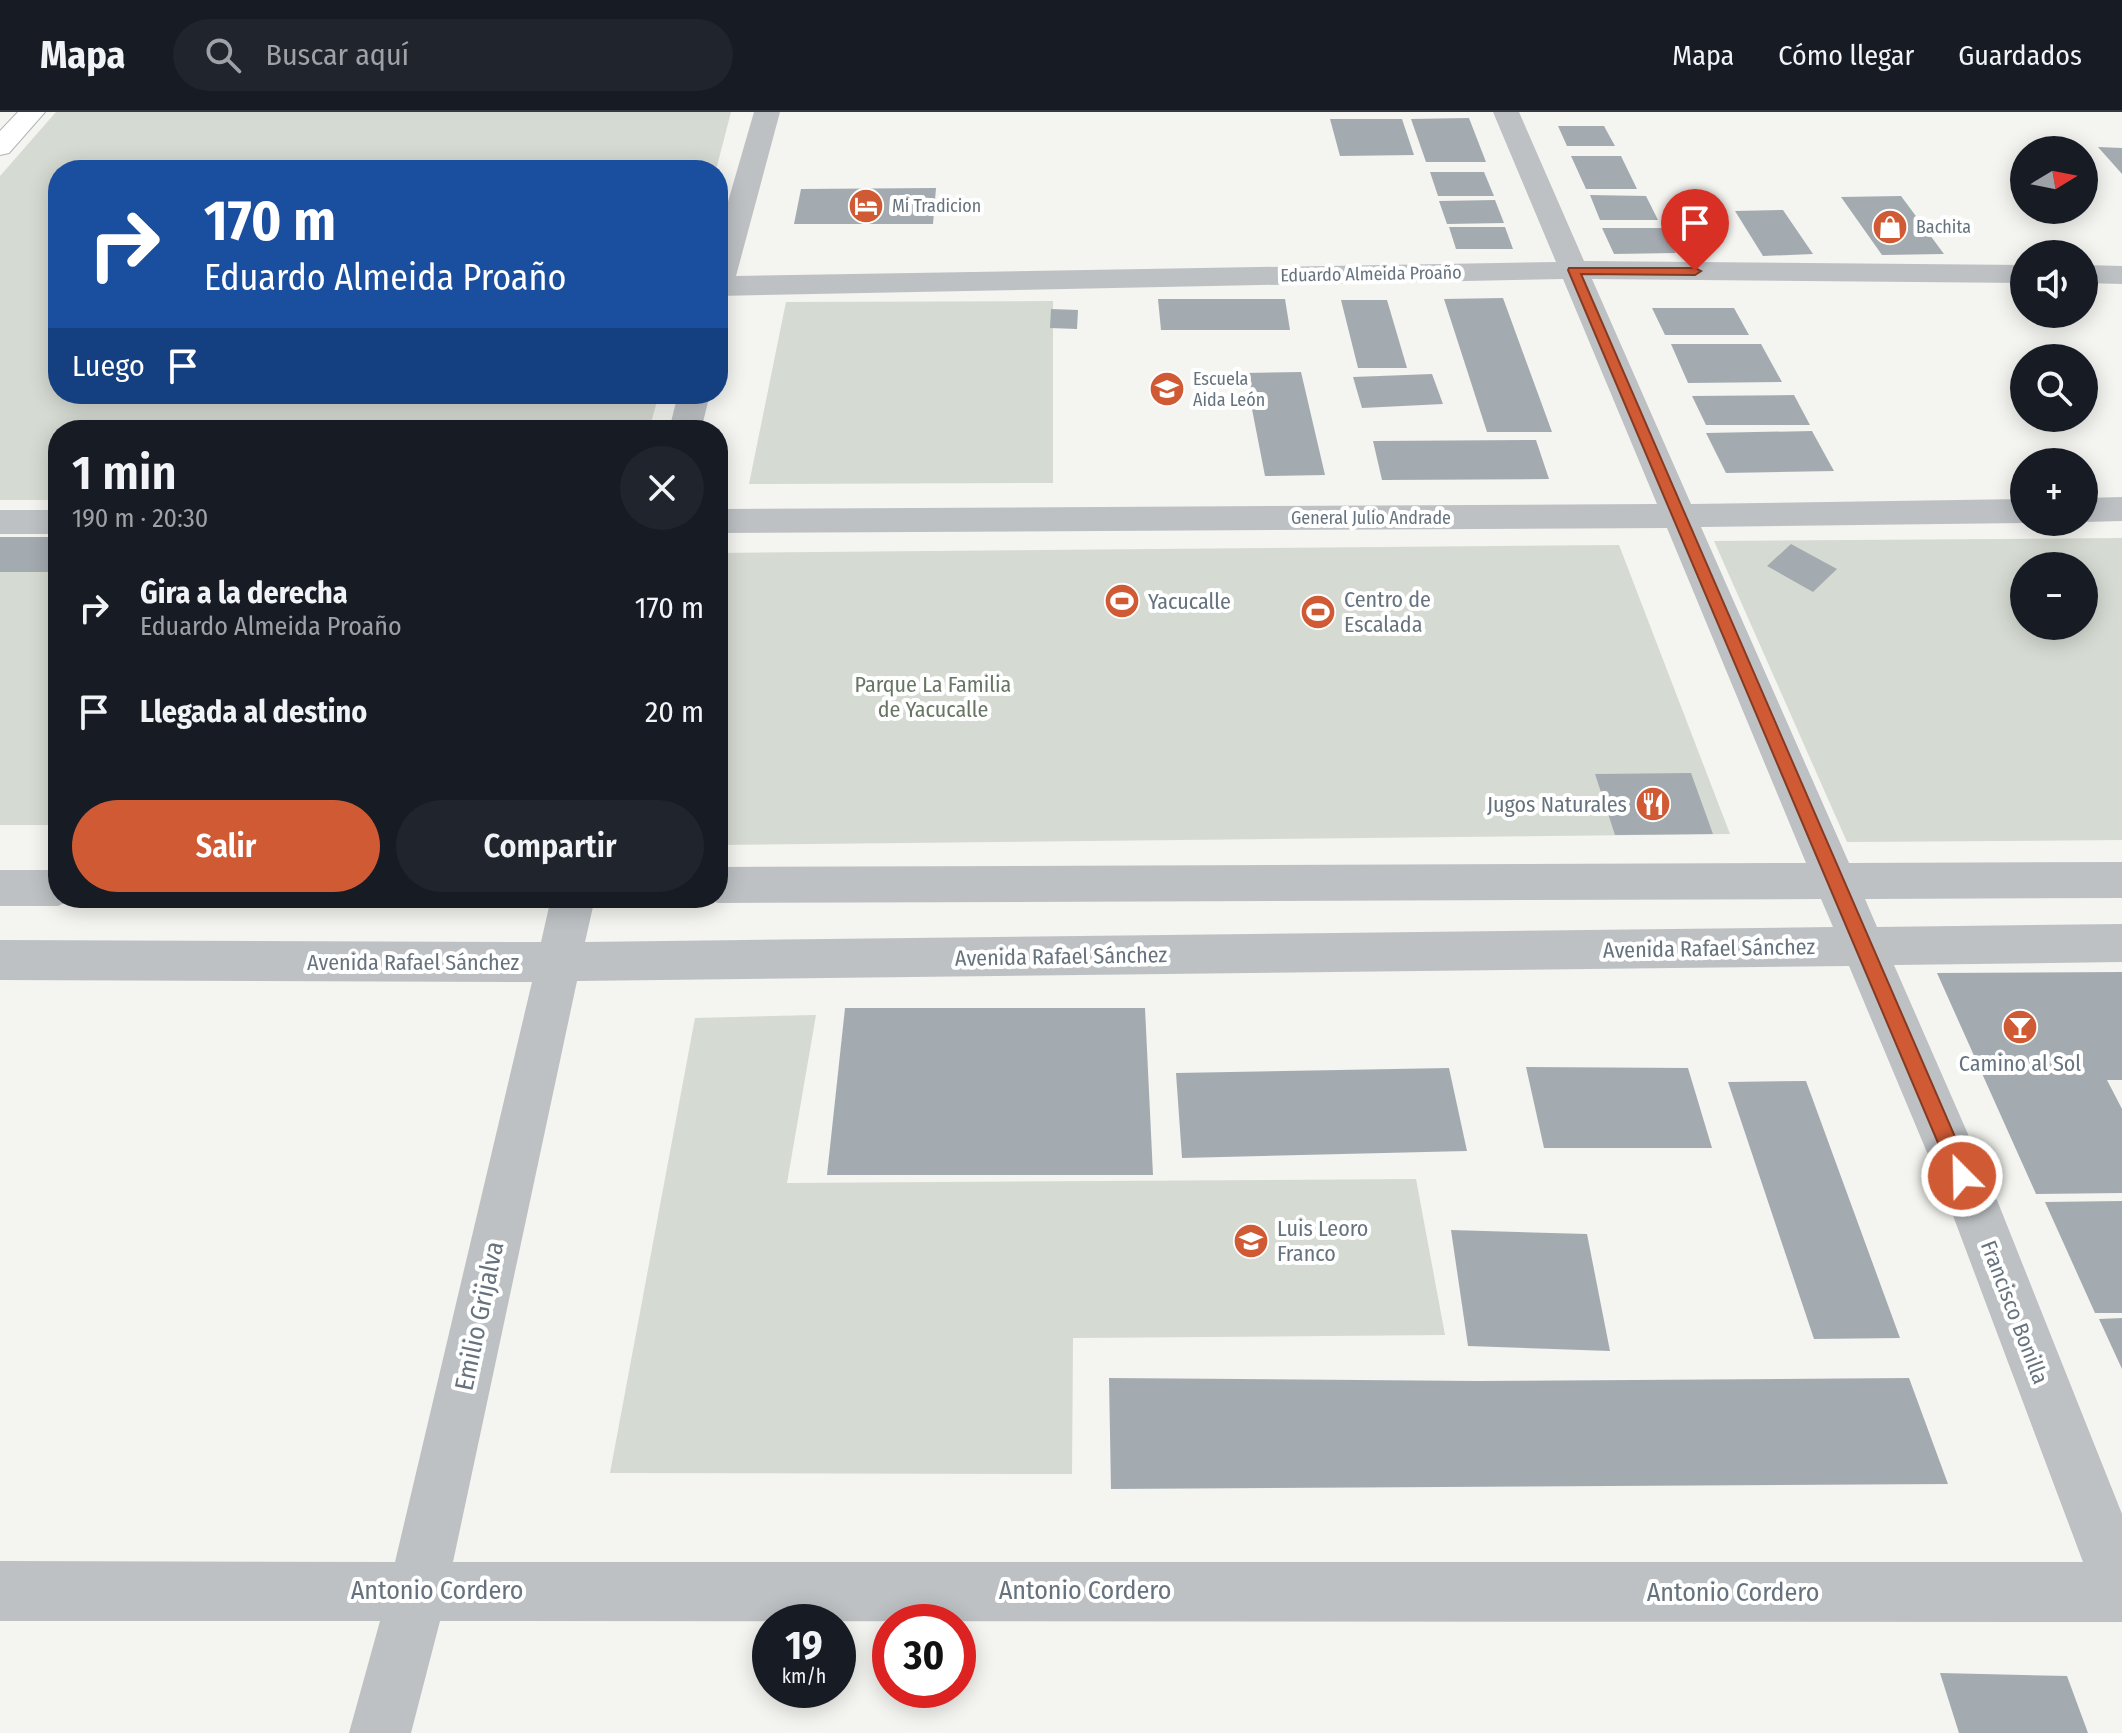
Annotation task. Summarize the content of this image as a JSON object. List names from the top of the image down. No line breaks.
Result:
{"streets":{"street":["Eduardo Almeida Proaño","General Julio Andrade","Avenida Rafael Sánchez","Francisco Bonilla","Emilio Grijalva","Antonio Cordero"]},"crossings":[["Eduardo Almeida Proaño","Francisco Bonilla"],["General Julio Andrade","Francisco Bonilla"],["Avenida Rafael Sánchez","Francisco Bonilla"],["Avenida Rafael Sánchez","Emilio Grijalva"],["Francisco Bonilla","Antonio Cordero"],["Emilio Grijalva","Antonio Cordero"]],"parks":["Parque La Familia de Yacucalle"],"places":{"hotel":["Mi Tradicion"],"shop":["Bachita"],"school or university":["Escuela Aida León","Luis Leoro Franco"],"sports":["Yacucalle","Centro de Escalada"],"restaurant":["Jugos Naturales"],"bar":["Camino al Sol"]},"north":"right","page":{"header":"Mapa","search":"Buscar aquí","nav":["Mapa","Cómo llegar","Guardados"],"map_buttons":["+","−"],"turn":["170 m","Eduardo Almeida Proaño"],"then":"Luego","heading":["1 min","190 m · 20:30"],"list":[{"name":"Gira a la derecha","note":"Eduardo Almeida Proaño","value":"170 m"},{"name":"Llegada al destino","value":"20 m"}],"buttons":["Salir","Compartir"],"speed":"19 km/h","limit":"30"}}
